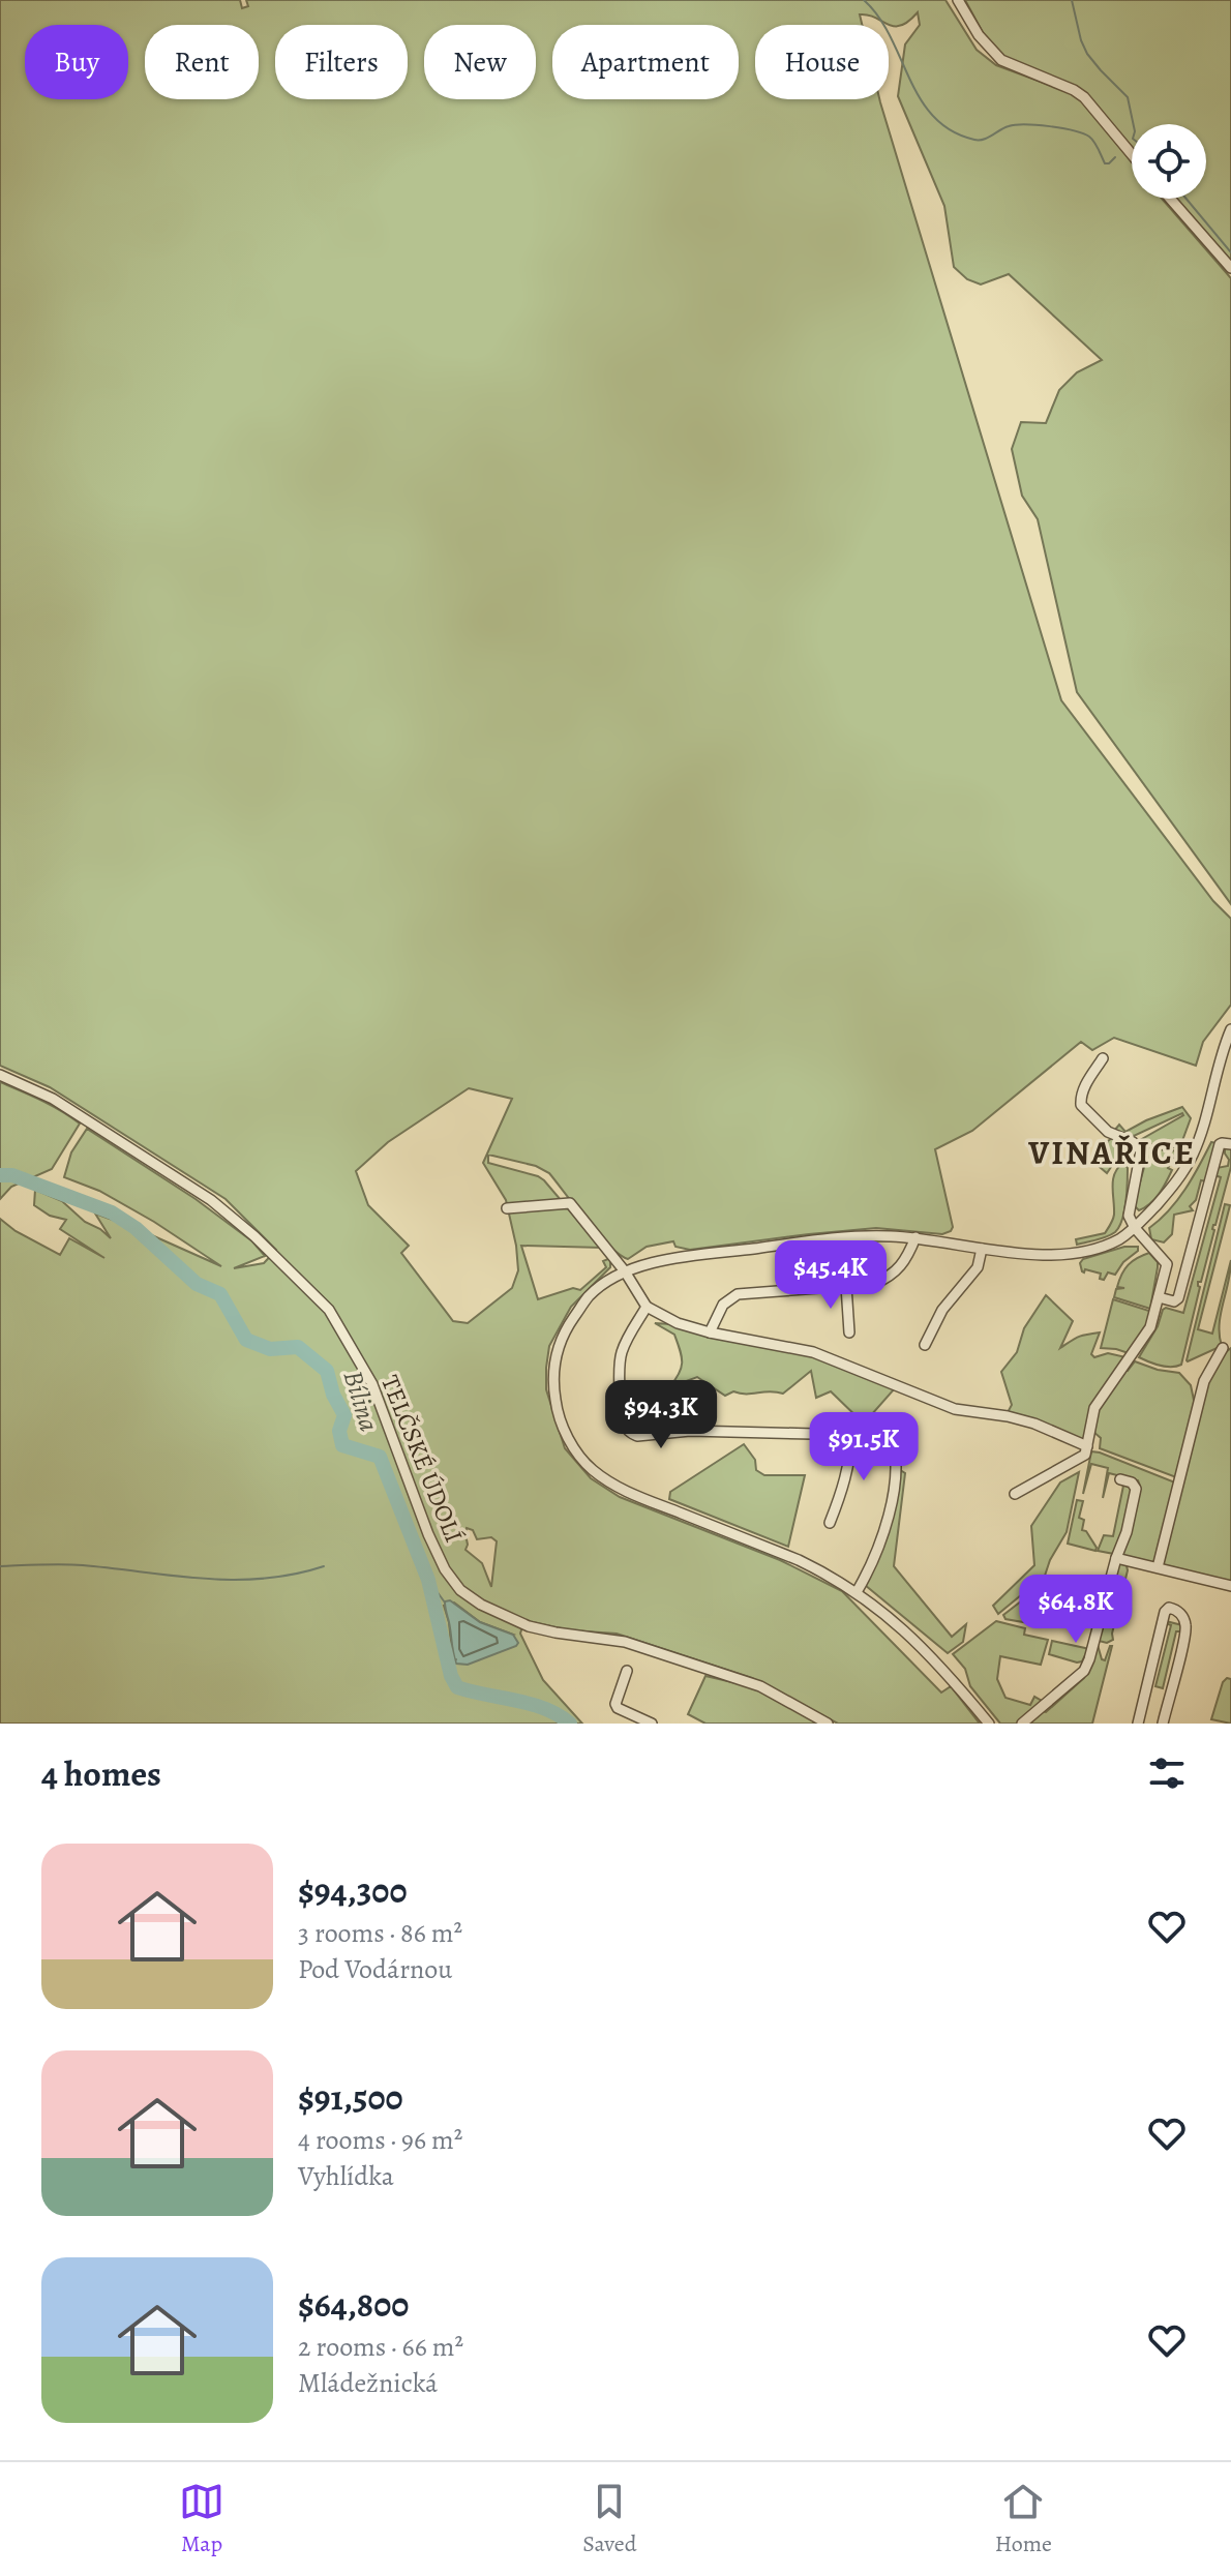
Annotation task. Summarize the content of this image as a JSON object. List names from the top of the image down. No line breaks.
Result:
{"streets":{"street":["TELČSKÉ ÚDOLÍ"]},"districts":["VINAŘICE"],"water":["Bílina"],"page":{"chip":["Buy","Rent","Filters","New","Apartment","House"],"price":["$45.4K","$94.3K","$91.5K","$64.8K"],"heading":"4 homes","list":[{"name":"$94,300","note":"3 rooms · 86 m² · Pod Vodárnou"},{"name":"$91,500","note":"4 rooms · 96 m² · Vyhlídka"},{"name":"$64,800","note":"2 rooms · 66 m² · Mládežnická"}],"tabs":["Map","Saved","Home"]}}
